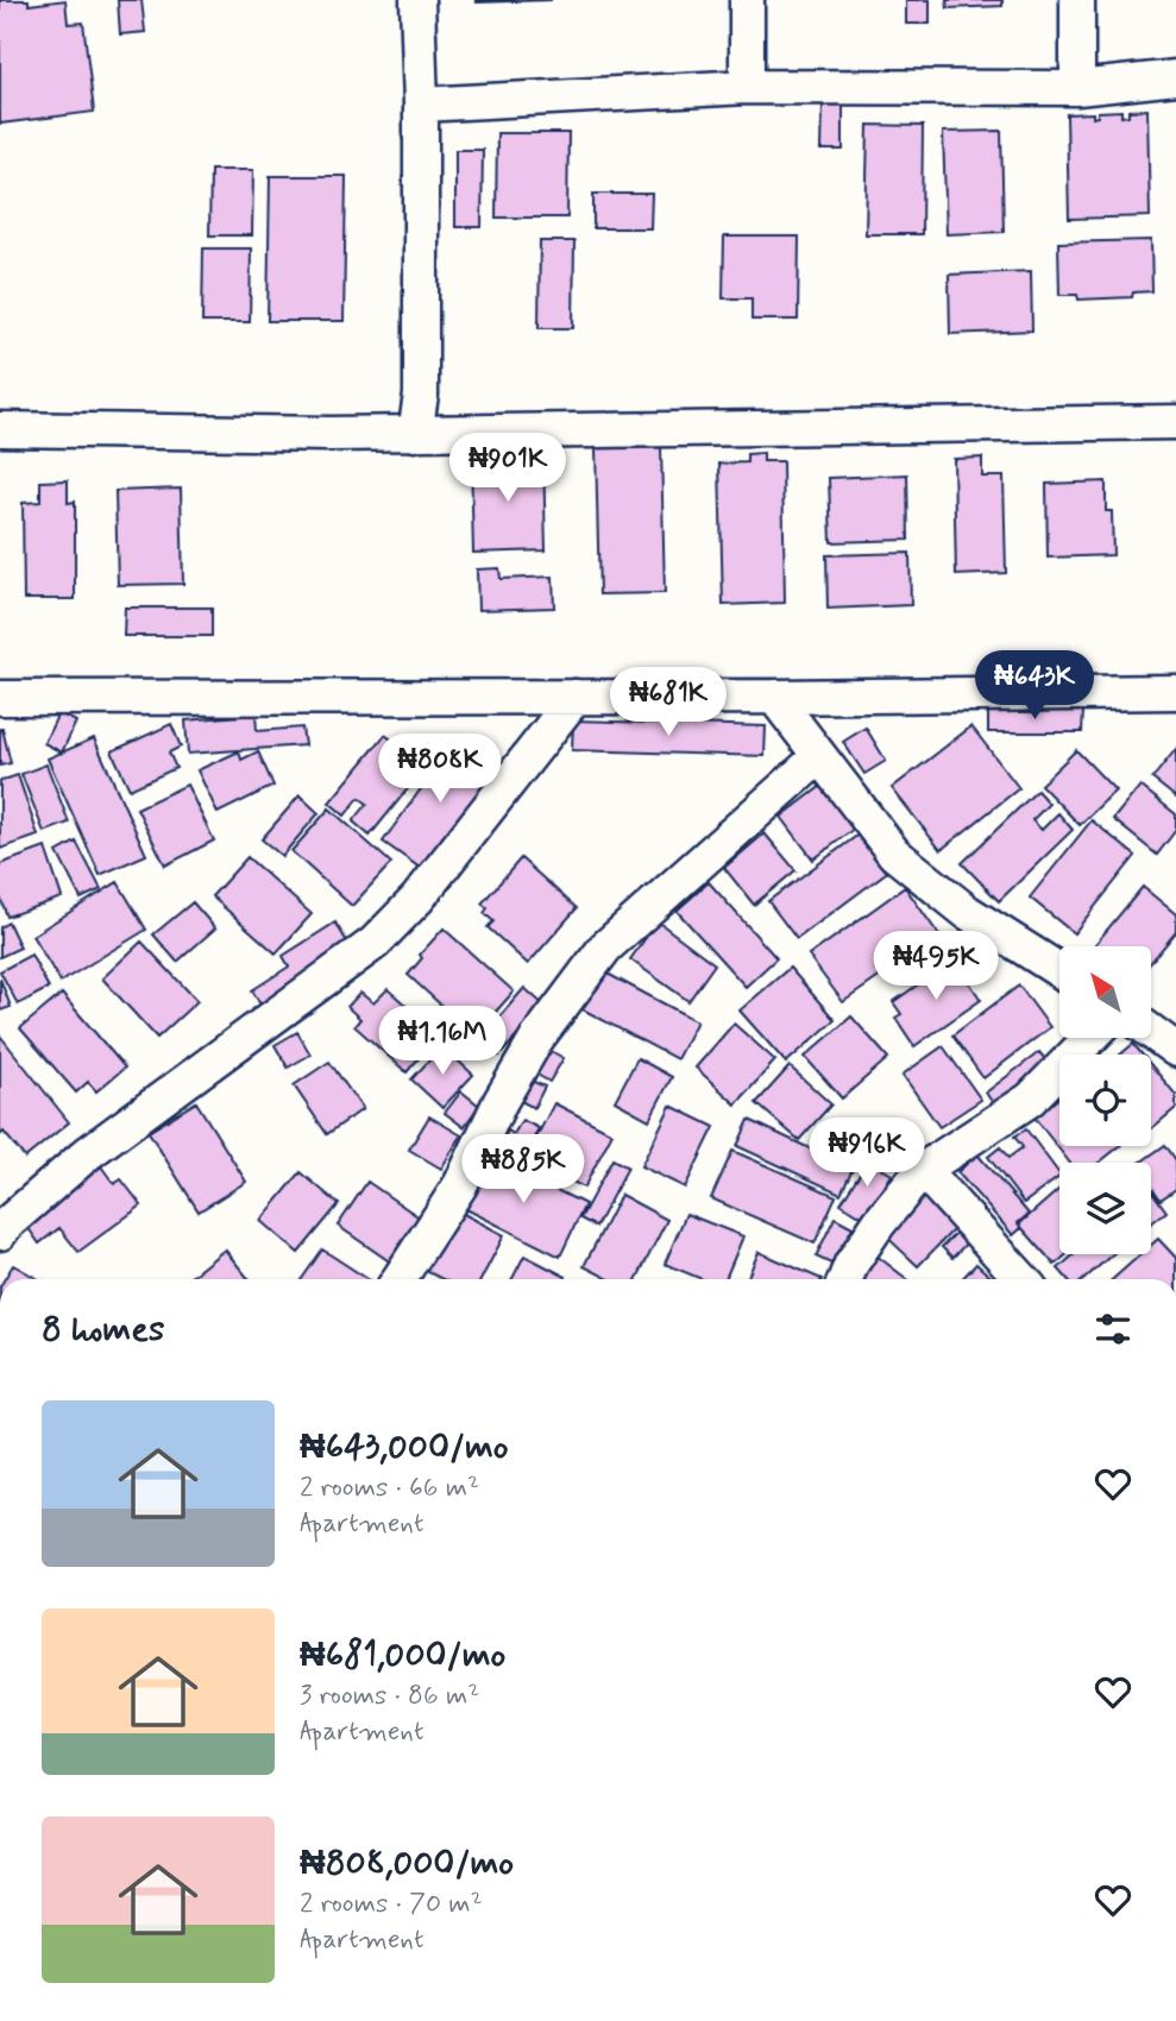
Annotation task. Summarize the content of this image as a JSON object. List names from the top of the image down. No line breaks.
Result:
{"north":"top left","page":{"price":["₦901K","₦643K","₦681K","₦808K","₦495K","₦1.16M","₦916K","₦885K"],"heading":"8 homes","list":[{"name":"₦643,000/mo","note":"2 rooms · 66 m² · Apartment"},{"name":"₦681,000/mo","note":"3 rooms · 86 m² · Apartment"},{"name":"₦808,000/mo","note":"2 rooms · 70 m² · Apartment"}]}}
